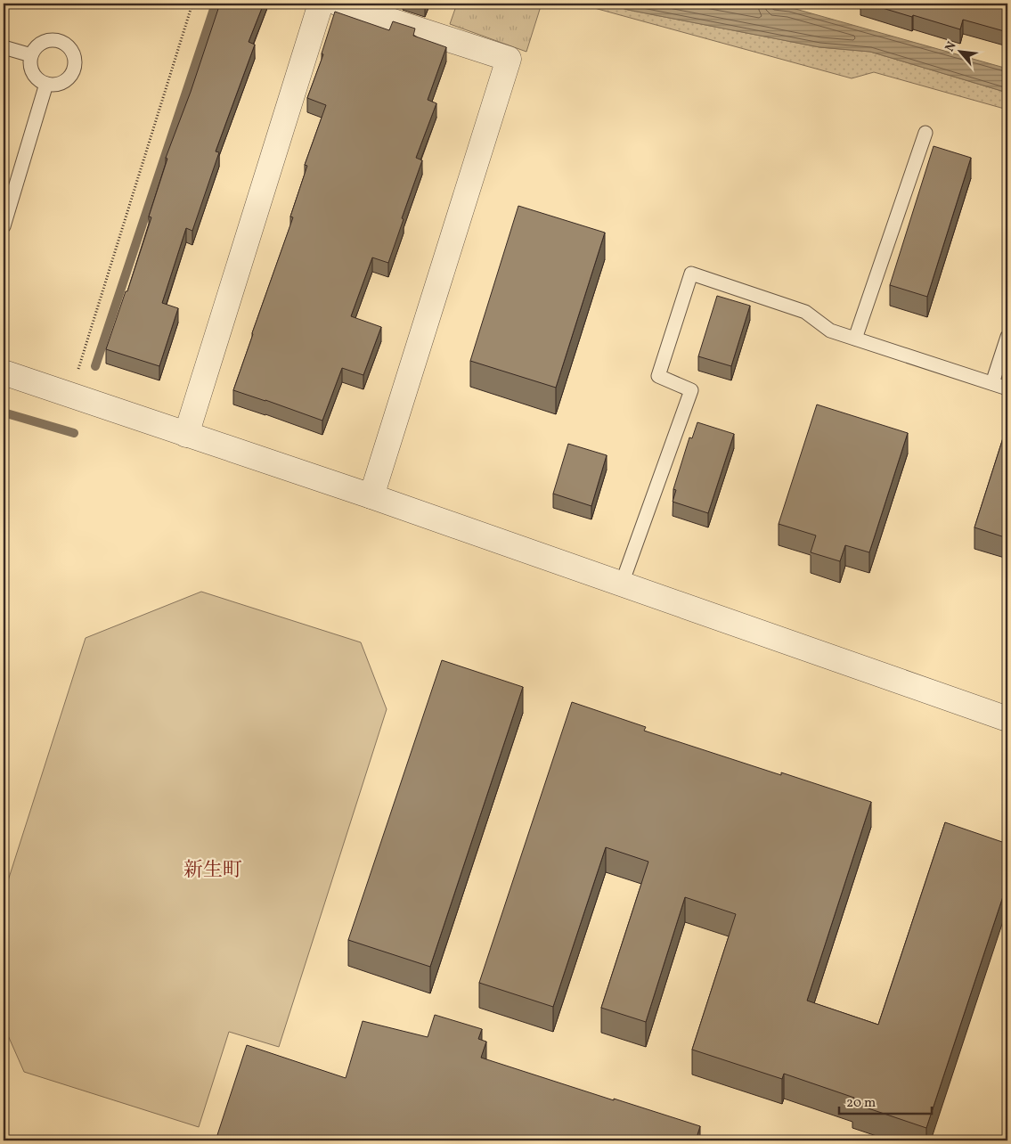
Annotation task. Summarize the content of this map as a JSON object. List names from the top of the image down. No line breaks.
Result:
{"districts":["新生町"],"scale_bar":"20 m","north":"top left"}
